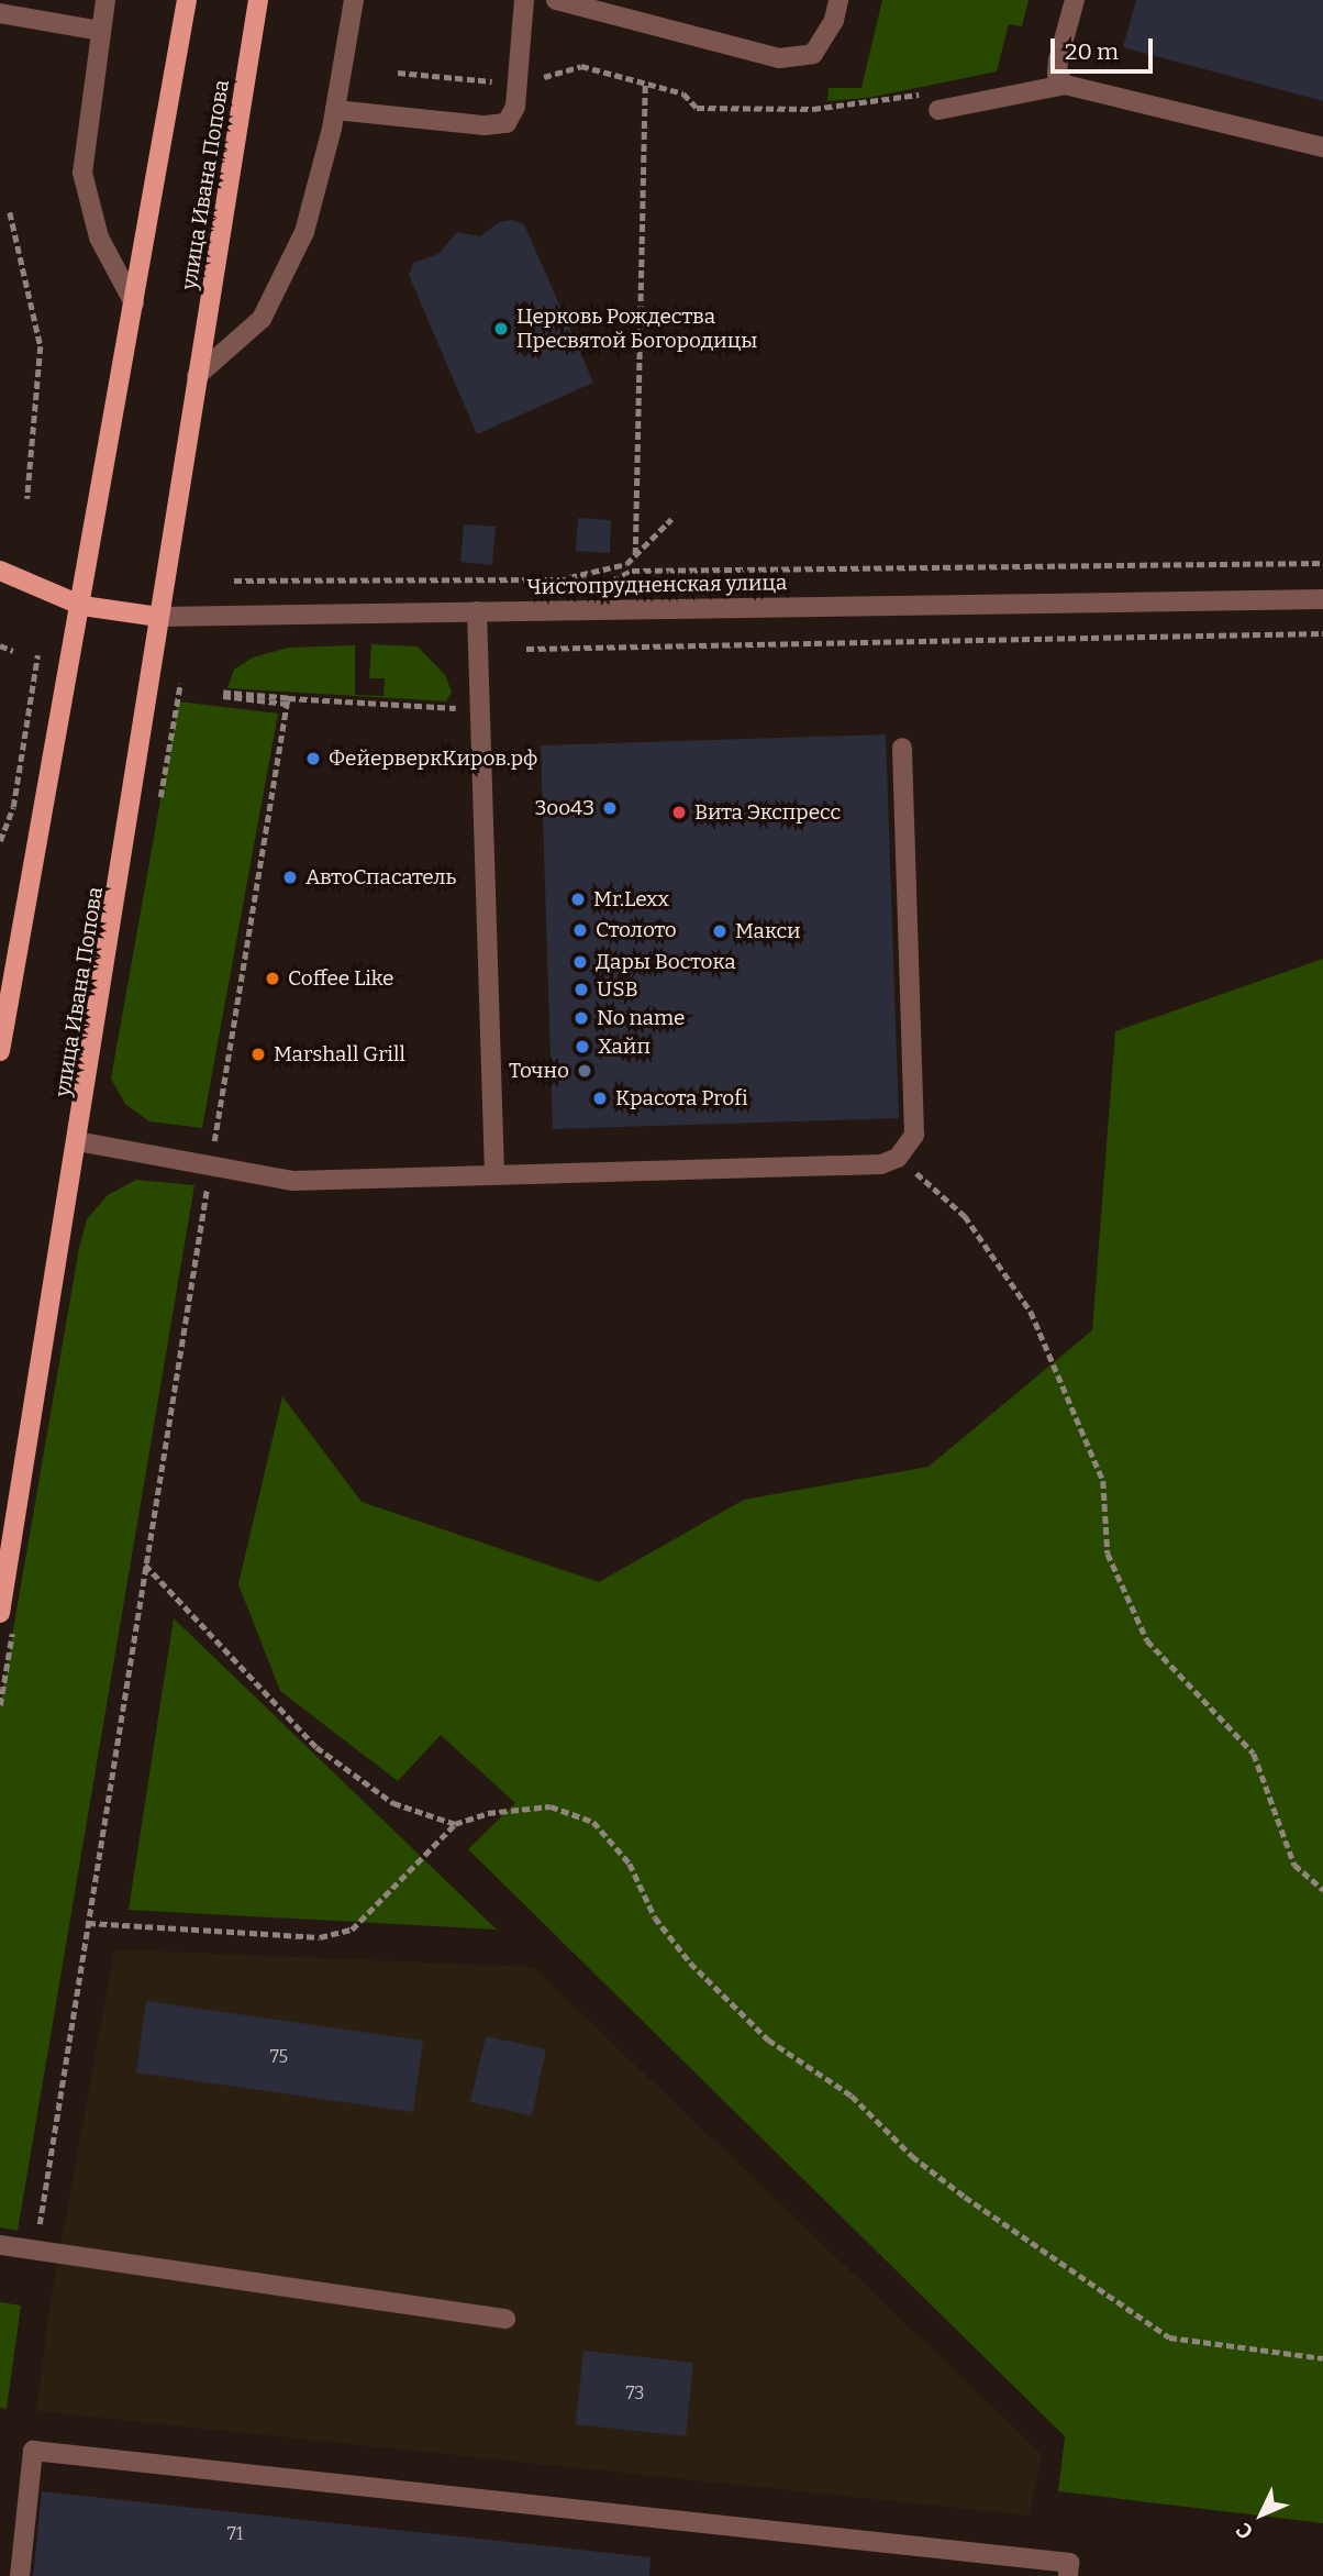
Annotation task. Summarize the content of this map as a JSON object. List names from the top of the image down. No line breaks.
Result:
{"streets":{"main road":["улица Ивана Попова","Чистопрудненская улица"]},"crossings":[["улица Ивана Попова","Чистопрудненская улица"]],"places":["Церковь Рождества Пресвятой Богородицы","ФейерверкКиров.рф","Зоо43","Вита Экспресс","АвтоСпасатель","Mr.Lexx","Столото","Макси","Дары Востока","Coffee Like","USB","No name","Хайп","Marshall Grill","Точно","Красота Profi"],"house_numbers":["75","73","71"],"scale_bar":"20 m","north":"bottom left"}
